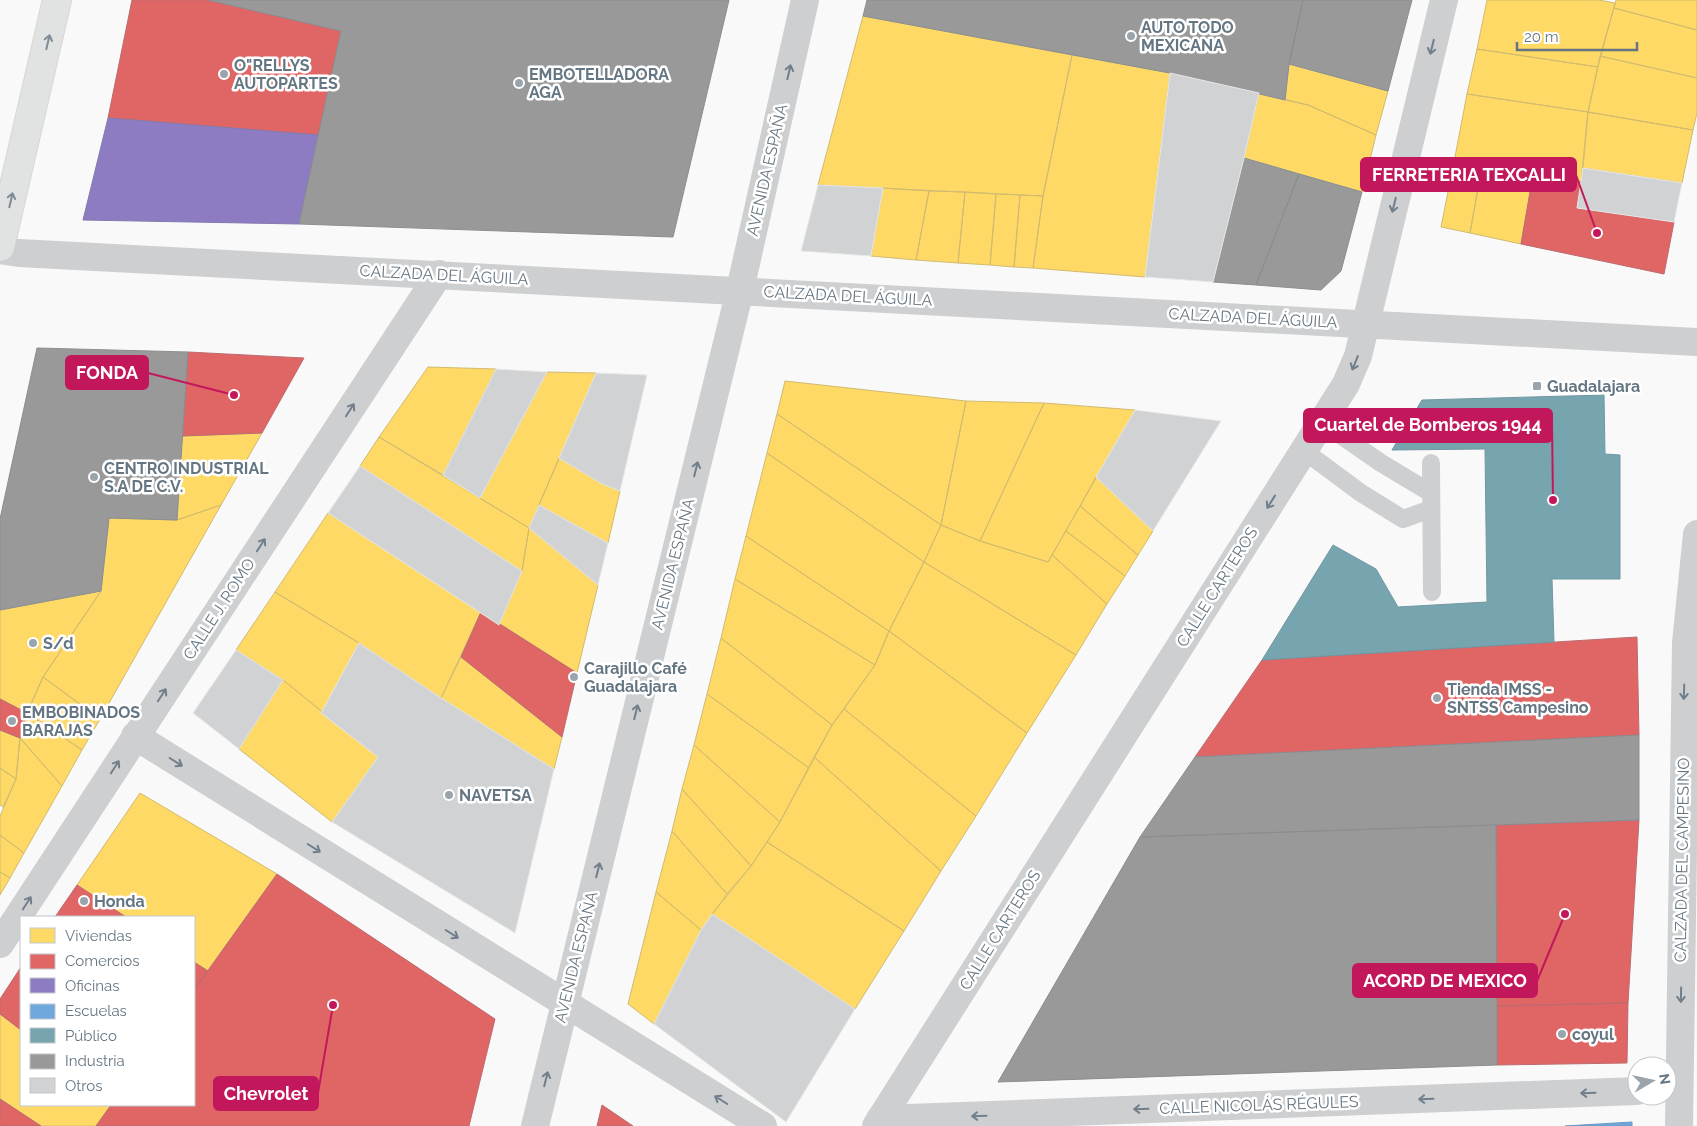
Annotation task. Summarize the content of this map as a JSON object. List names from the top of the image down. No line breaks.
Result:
{"streets":{"street":["AVENIDA ESPAÑA","CALZADA DEL ÁGUILA","CALLE CARTEROS","CALLE J. ROMO","CALZADA DEL CAMPESINO","CALLE NICOLÁS RÉGULES"]},"crossings":[["AVENIDA ESPAÑA","CALZADA DEL ÁGUILA"],["CALZADA DEL ÁGUILA","CALLE CARTEROS"],["CALZADA DEL ÁGUILA","CALLE J. ROMO"],["CALLE CARTEROS","CALLE NICOLÁS RÉGULES"]],"one_way":["AVENIDA ESPAÑA","CALLE CARTEROS","CALLE J. ROMO","CALZADA DEL CAMPESINO","CALLE NICOLÁS RÉGULES"],"places":{"other":["AUTO TODO MEXICANA","O\"RELLYS AUTOPARTES","EMBOTELLADORA AGA","FERRETERIA TEXCALLI","FONDA","CENTRO INDUSTRIAL S.A DE C.V.","Cuartel de Bomberos 1944","S/d","Carajillo Café Guadalajara","Tienda IMSS - SNTSS Campesino","EMBOBINADOS BARAJAS","NAVETSA","Honda","ACORD DE MEXICO","Chevrolet","coyul"],"transit":["Guadalajara"]},"legend":["Viviendas","Comercios","Oficinas","Escuelas","Público","Industria","Otros"],"scale_bar":"20 m","north":"right"}
